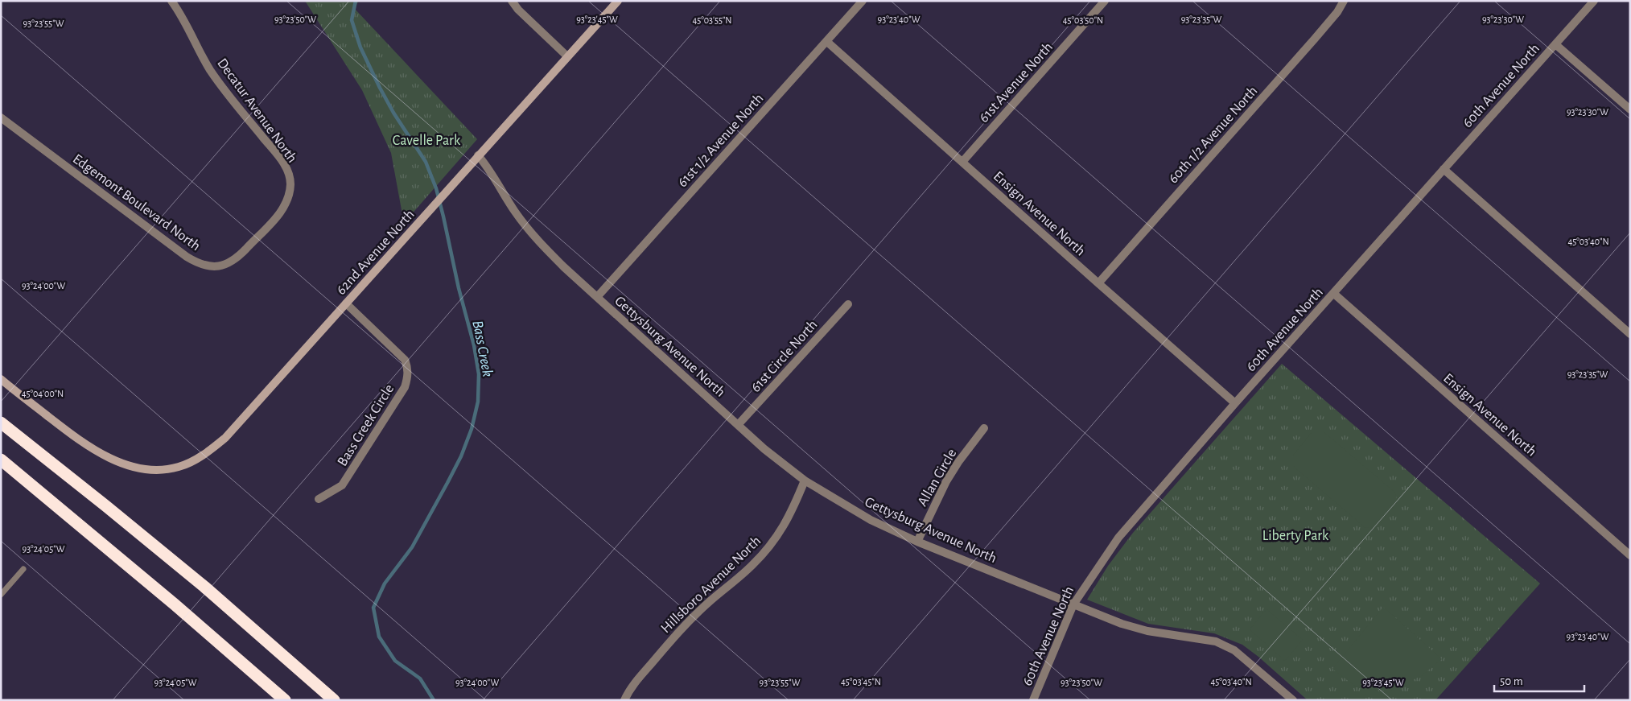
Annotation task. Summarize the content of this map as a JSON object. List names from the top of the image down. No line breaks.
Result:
{"streets":{"street":["61st Avenue North","60th Avenue North","Decatur Avenue North","60th 1/2 Avenue North","61st 1/2 Avenue North","Edgemont Boulevard North","Ensign Avenue North","62nd Avenue North","Gettysburg Avenue North","61st Circle North","Bass Creek Circle","Allan Circle","Hillsboro Avenue North"]},"crossings":[["61st Avenue North","Ensign Avenue North"],["60th Avenue North","Ensign Avenue North"],["60th Avenue North","Gettysburg Avenue North"],["Decatur Avenue North","Edgemont Boulevard North"],["60th 1/2 Avenue North","Ensign Avenue North"],["61st 1/2 Avenue North","Ensign Avenue North"],["61st 1/2 Avenue North","Gettysburg Avenue North"],["62nd Avenue North","Gettysburg Avenue North"],["62nd Avenue North","Bass Creek Circle"],["Gettysburg Avenue North","61st Circle North"],["Gettysburg Avenue North","Allan Circle"],["Gettysburg Avenue North","Hillsboro Avenue North"]],"water":["Bass Creek"],"parks":["Cavelle Park","Liberty Park"],"scale_bar":"50 m","coordinates":["93°23'50\"W","93°23'45\"W","93°23'35\"W","93°23'30\"W","93°23'40\"W","45°03'55\"N","45°03'50\"N","93°23'55\"W","45°03'40\"N","93°24'00\"W","45°04'00\"N","93°24'05\"W","45°03'45\"N"]}
